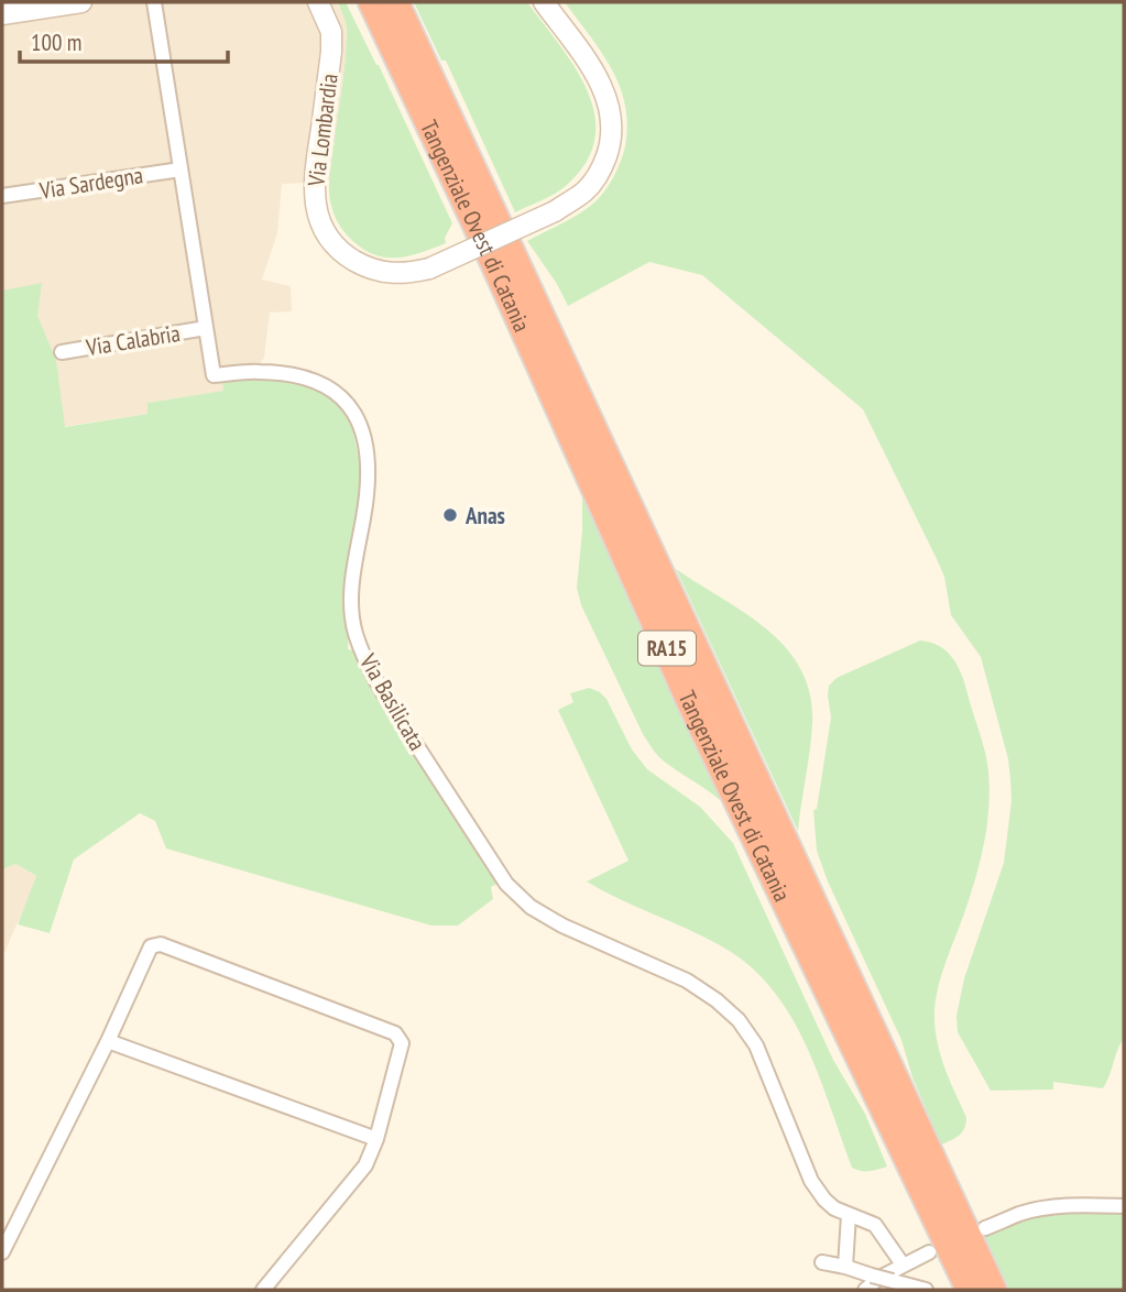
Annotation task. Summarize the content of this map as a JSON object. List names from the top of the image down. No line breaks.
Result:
{"streets":{"highway":["Tangenziale Ovest di Catania","RA15"],"street":["Via Lombardia","Via Sardegna","Via Calabria","Via Basilicata"]},"crossings":[["Via Sardegna","Via Basilicata"],["Via Calabria","Via Basilicata"]],"places":["Anas"],"scale_bar":"100 m"}
